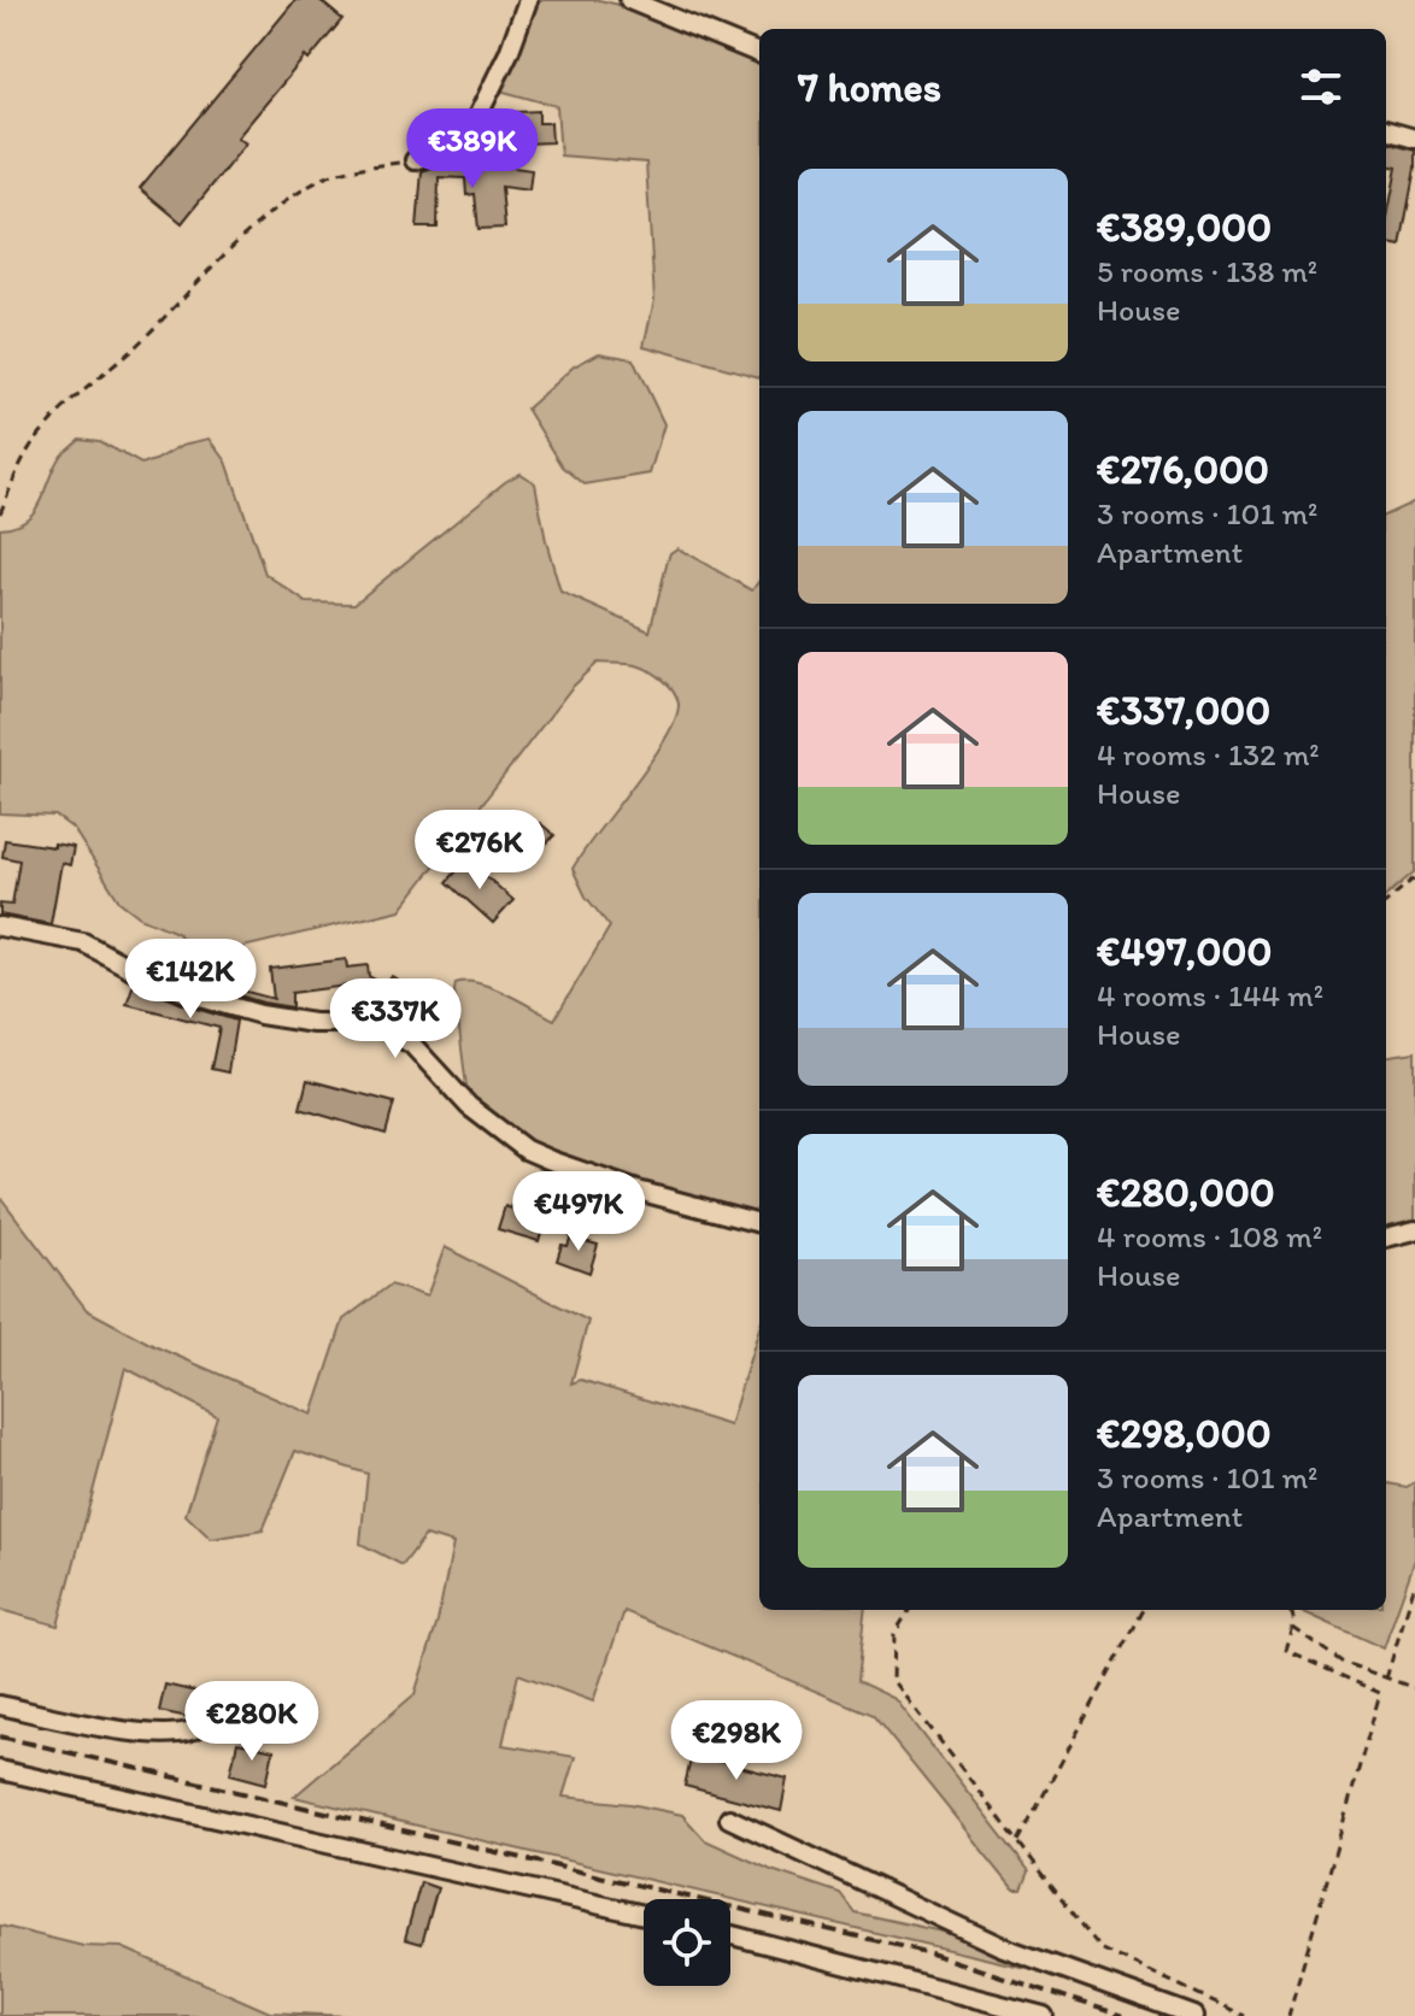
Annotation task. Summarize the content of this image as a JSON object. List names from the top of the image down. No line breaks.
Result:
{"page":{"heading":"7 homes","price":["€389K","€276K","€142K","€337K","€497K","€280K","€298K"],"list":[{"name":"€389,000","note":"5 rooms · 138 m² · House"},{"name":"€276,000","note":"3 rooms · 101 m² · Apartment"},{"name":"€337,000","note":"4 rooms · 132 m² · House"},{"name":"€497,000","note":"4 rooms · 144 m² · House"},{"name":"€280,000","note":"4 rooms · 108 m² · House"},{"name":"€298,000","note":"3 rooms · 101 m² · Apartment"}]}}
